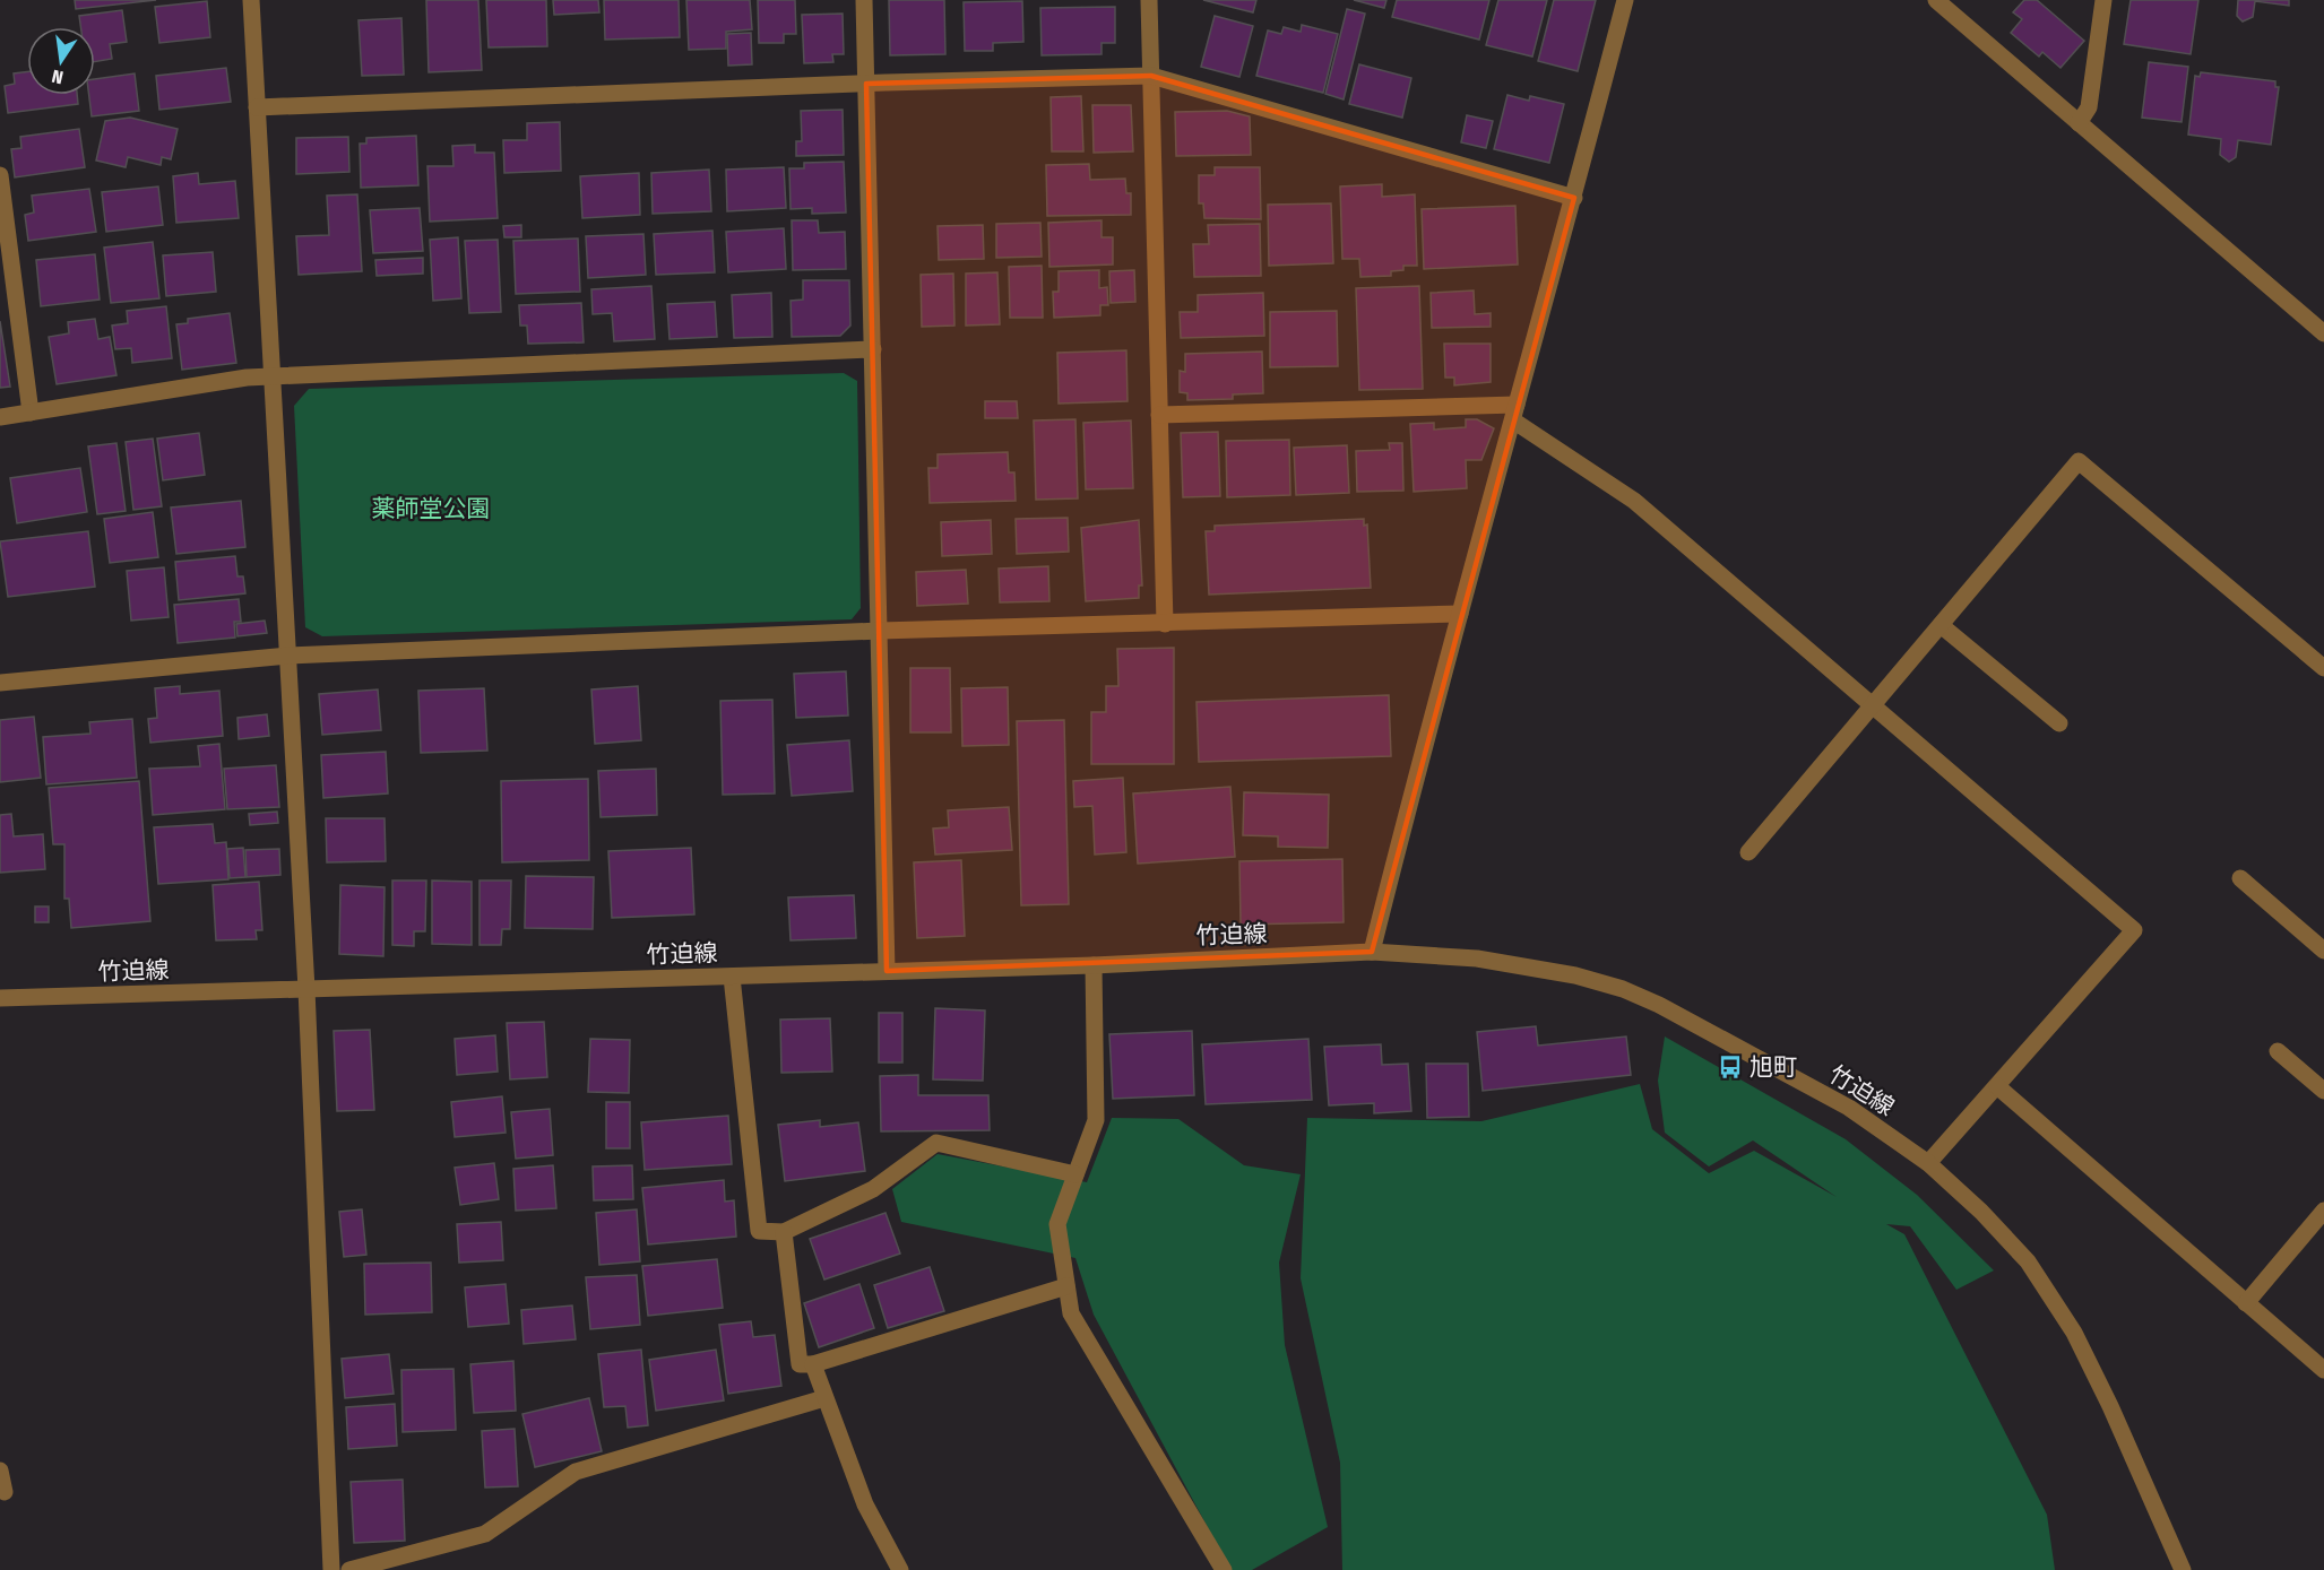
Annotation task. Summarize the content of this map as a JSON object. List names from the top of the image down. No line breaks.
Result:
{"streets":{"street":["竹迫線"]},"parks":["薬師堂公園"],"places":{"bus stop":["旭町"]},"north":"bottom"}
